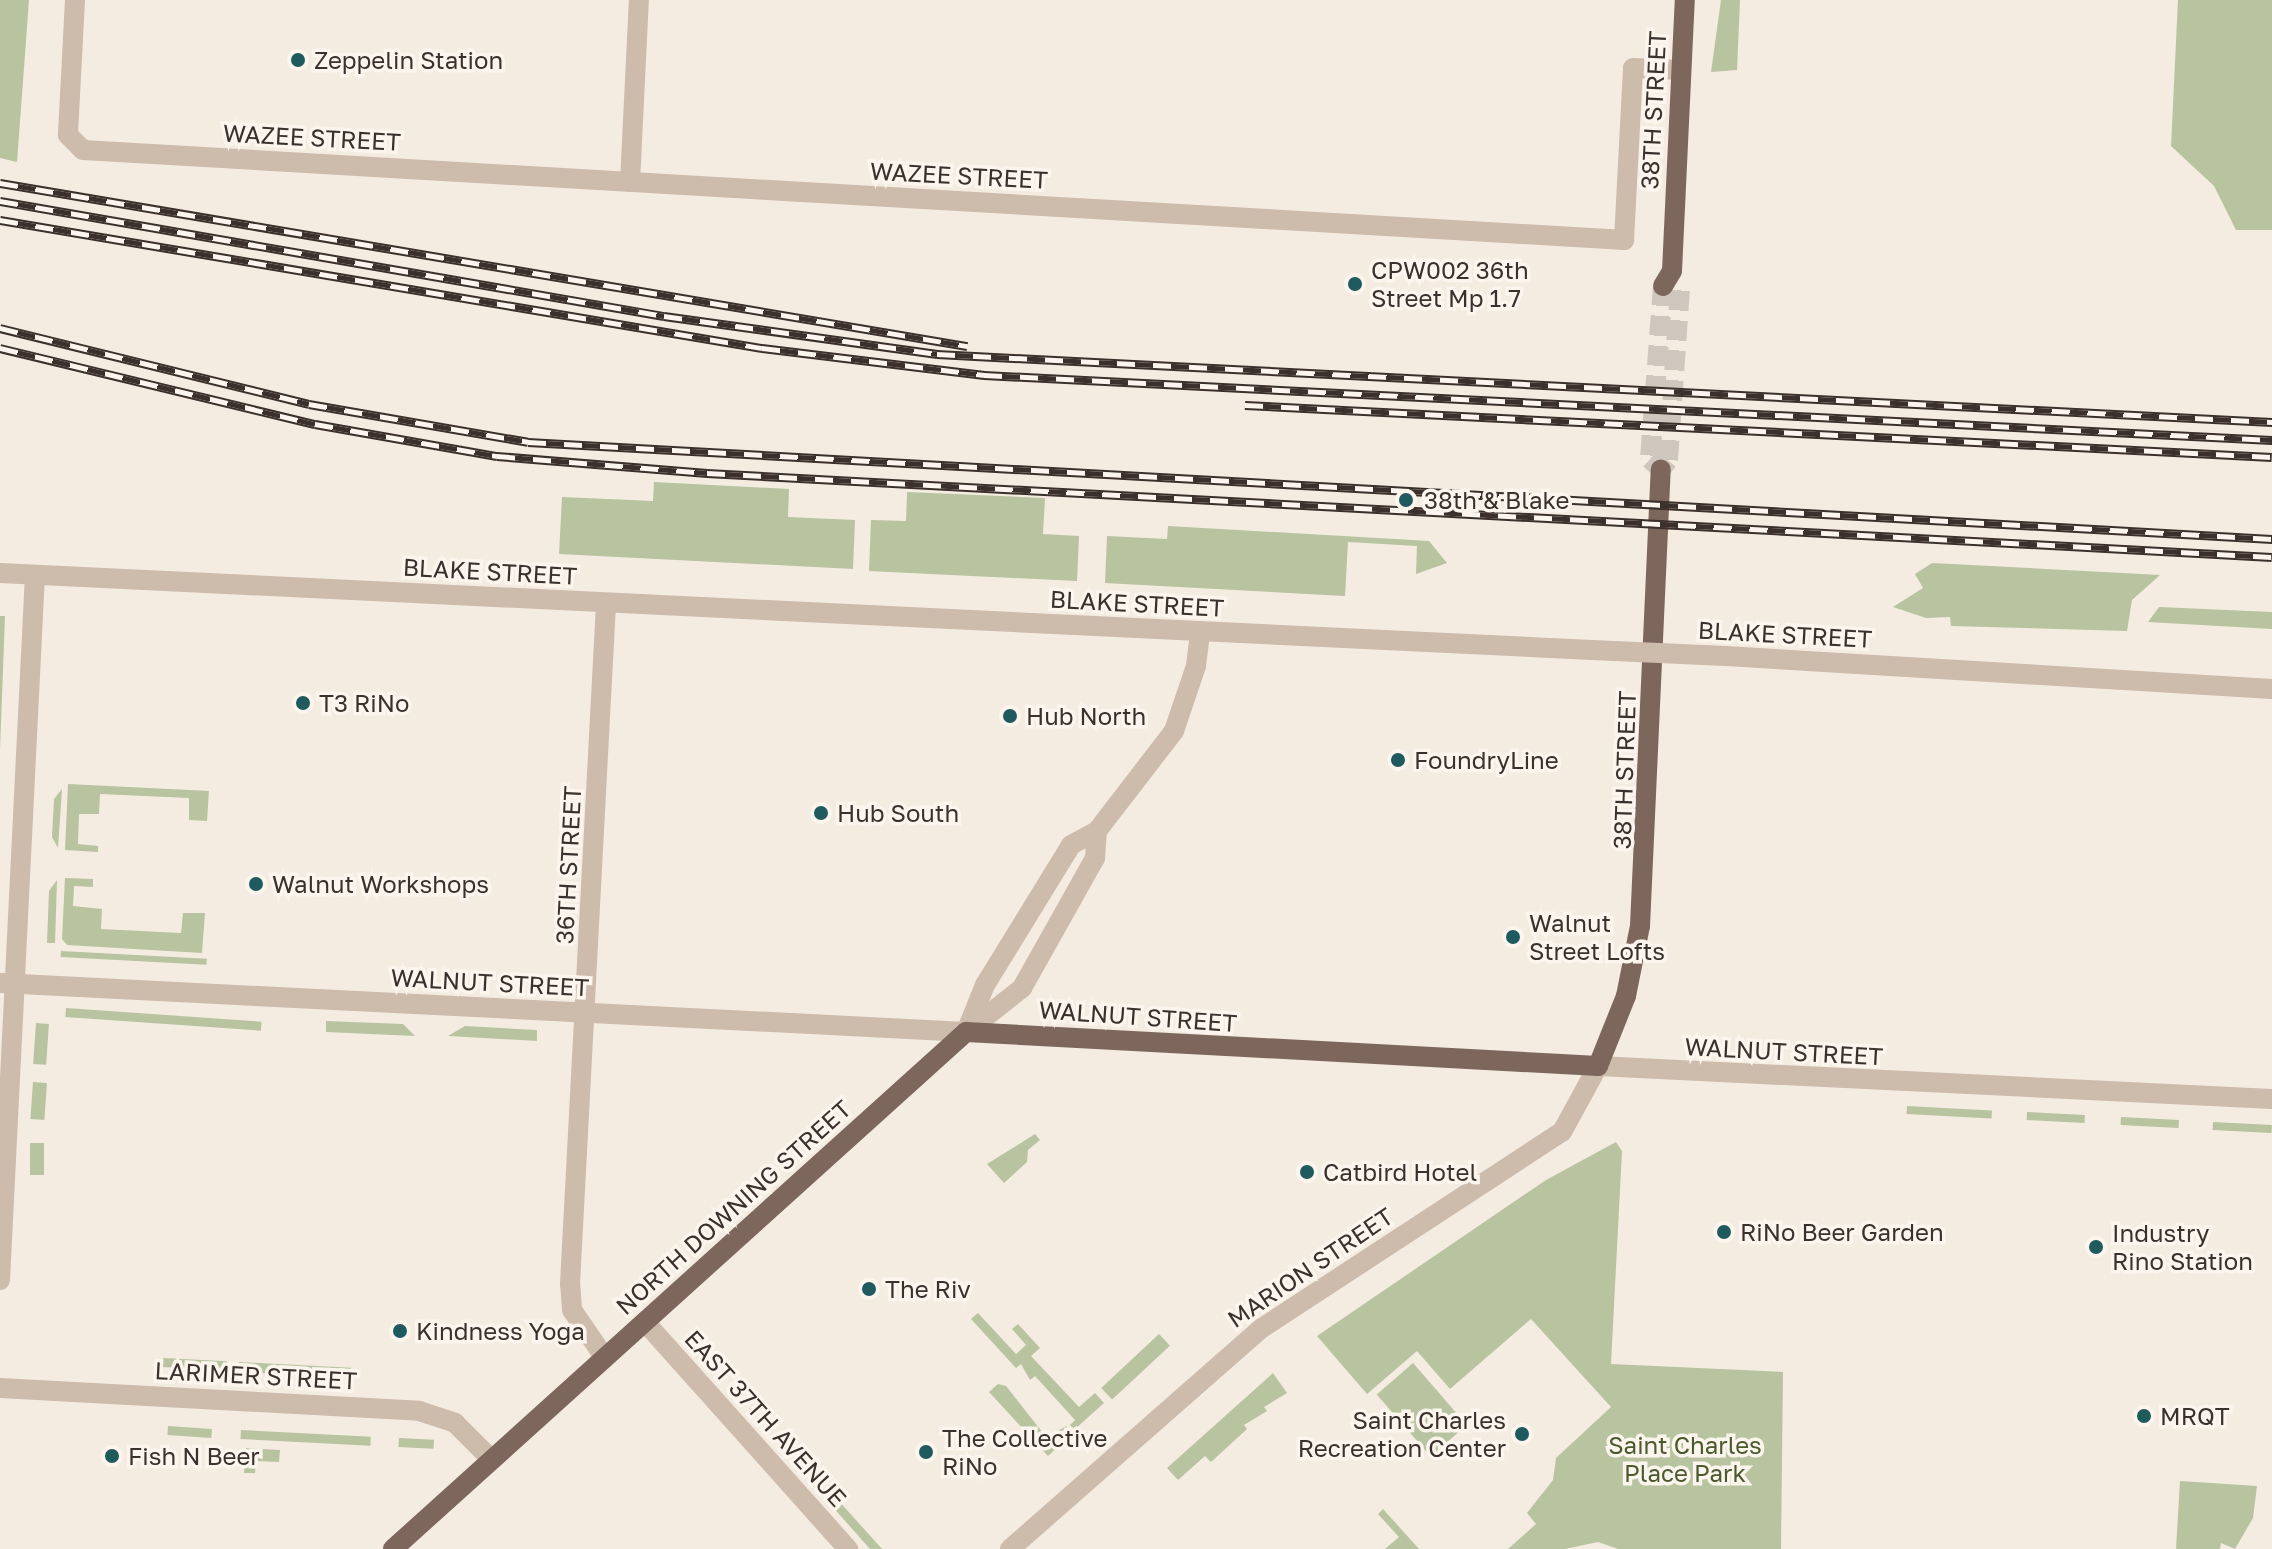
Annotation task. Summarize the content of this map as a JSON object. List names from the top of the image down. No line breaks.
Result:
{"streets":{"main road":["38TH STREET","WALNUT STREET","NORTH DOWNING STREET"],"street":["WAZEE STREET","BLAKE STREET","36TH STREET","MARION STREET","LARIMER STREET","EAST 37TH AVENUE"]},"crossings":[["38TH STREET","WAZEE STREET"],["38TH STREET","WALNUT STREET"],["38TH STREET","MARION STREET"],["BLAKE STREET","36TH STREET"],["BLAKE STREET","NORTH DOWNING STREET"],["36TH STREET","WALNUT STREET"],["36TH STREET","NORTH DOWNING STREET"],["WALNUT STREET","NORTH DOWNING STREET"],["WALNUT STREET","MARION STREET"],["NORTH DOWNING STREET","LARIMER STREET"],["NORTH DOWNING STREET","EAST 37TH AVENUE"]],"parks":["Saint Charles Place Park"],"places":["Zeppelin Station","CPW002 36th Street Mp 1.7","38th & Blake","T3 RiNo","Hub North","FoundryLine","Hub South","Walnut Workshops","Walnut Street Lofts","Catbird Hotel","RiNo Beer Garden","Industry Rino Station","The Riv","Kindness Yoga","MRQT","Saint Charles Recreation Center","The Collective RiNo","Fish N Beer"]}
